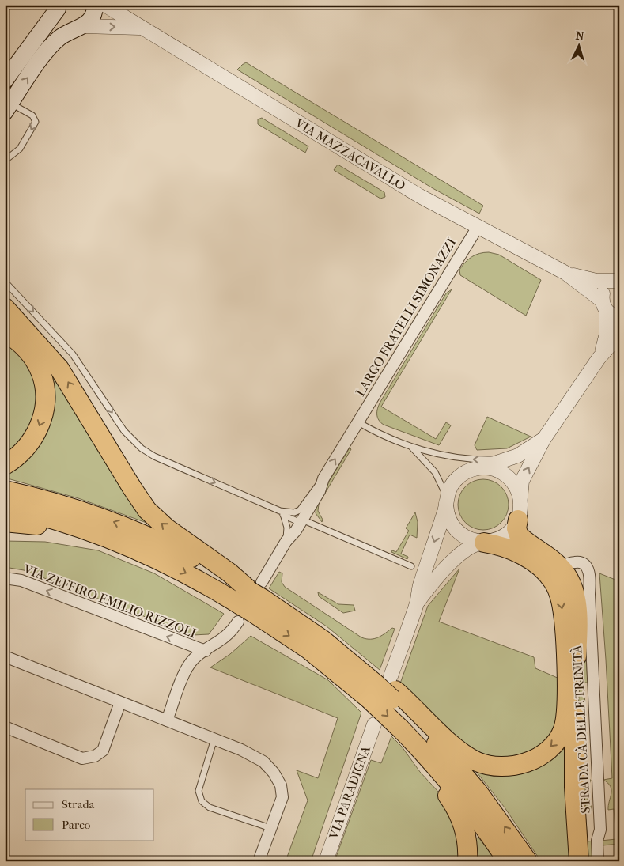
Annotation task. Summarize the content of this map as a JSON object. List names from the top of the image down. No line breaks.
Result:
{"streets":{"street":["VIA MAZZACAVALLO","LARGO FRATELLI SIMONAZZI","VIA ZEFFIRO EMILIO RIZZOLI","STRADA CÀ DELLE TRINITÀ","VIA PARADIGNA"]},"crossings":[["VIA MAZZACAVALLO","LARGO FRATELLI SIMONAZZI"],["LARGO FRATELLI SIMONAZZI","VIA ZEFFIRO EMILIO RIZZOLI"]],"legend":["Strada","Parco"],"north":"top"}
